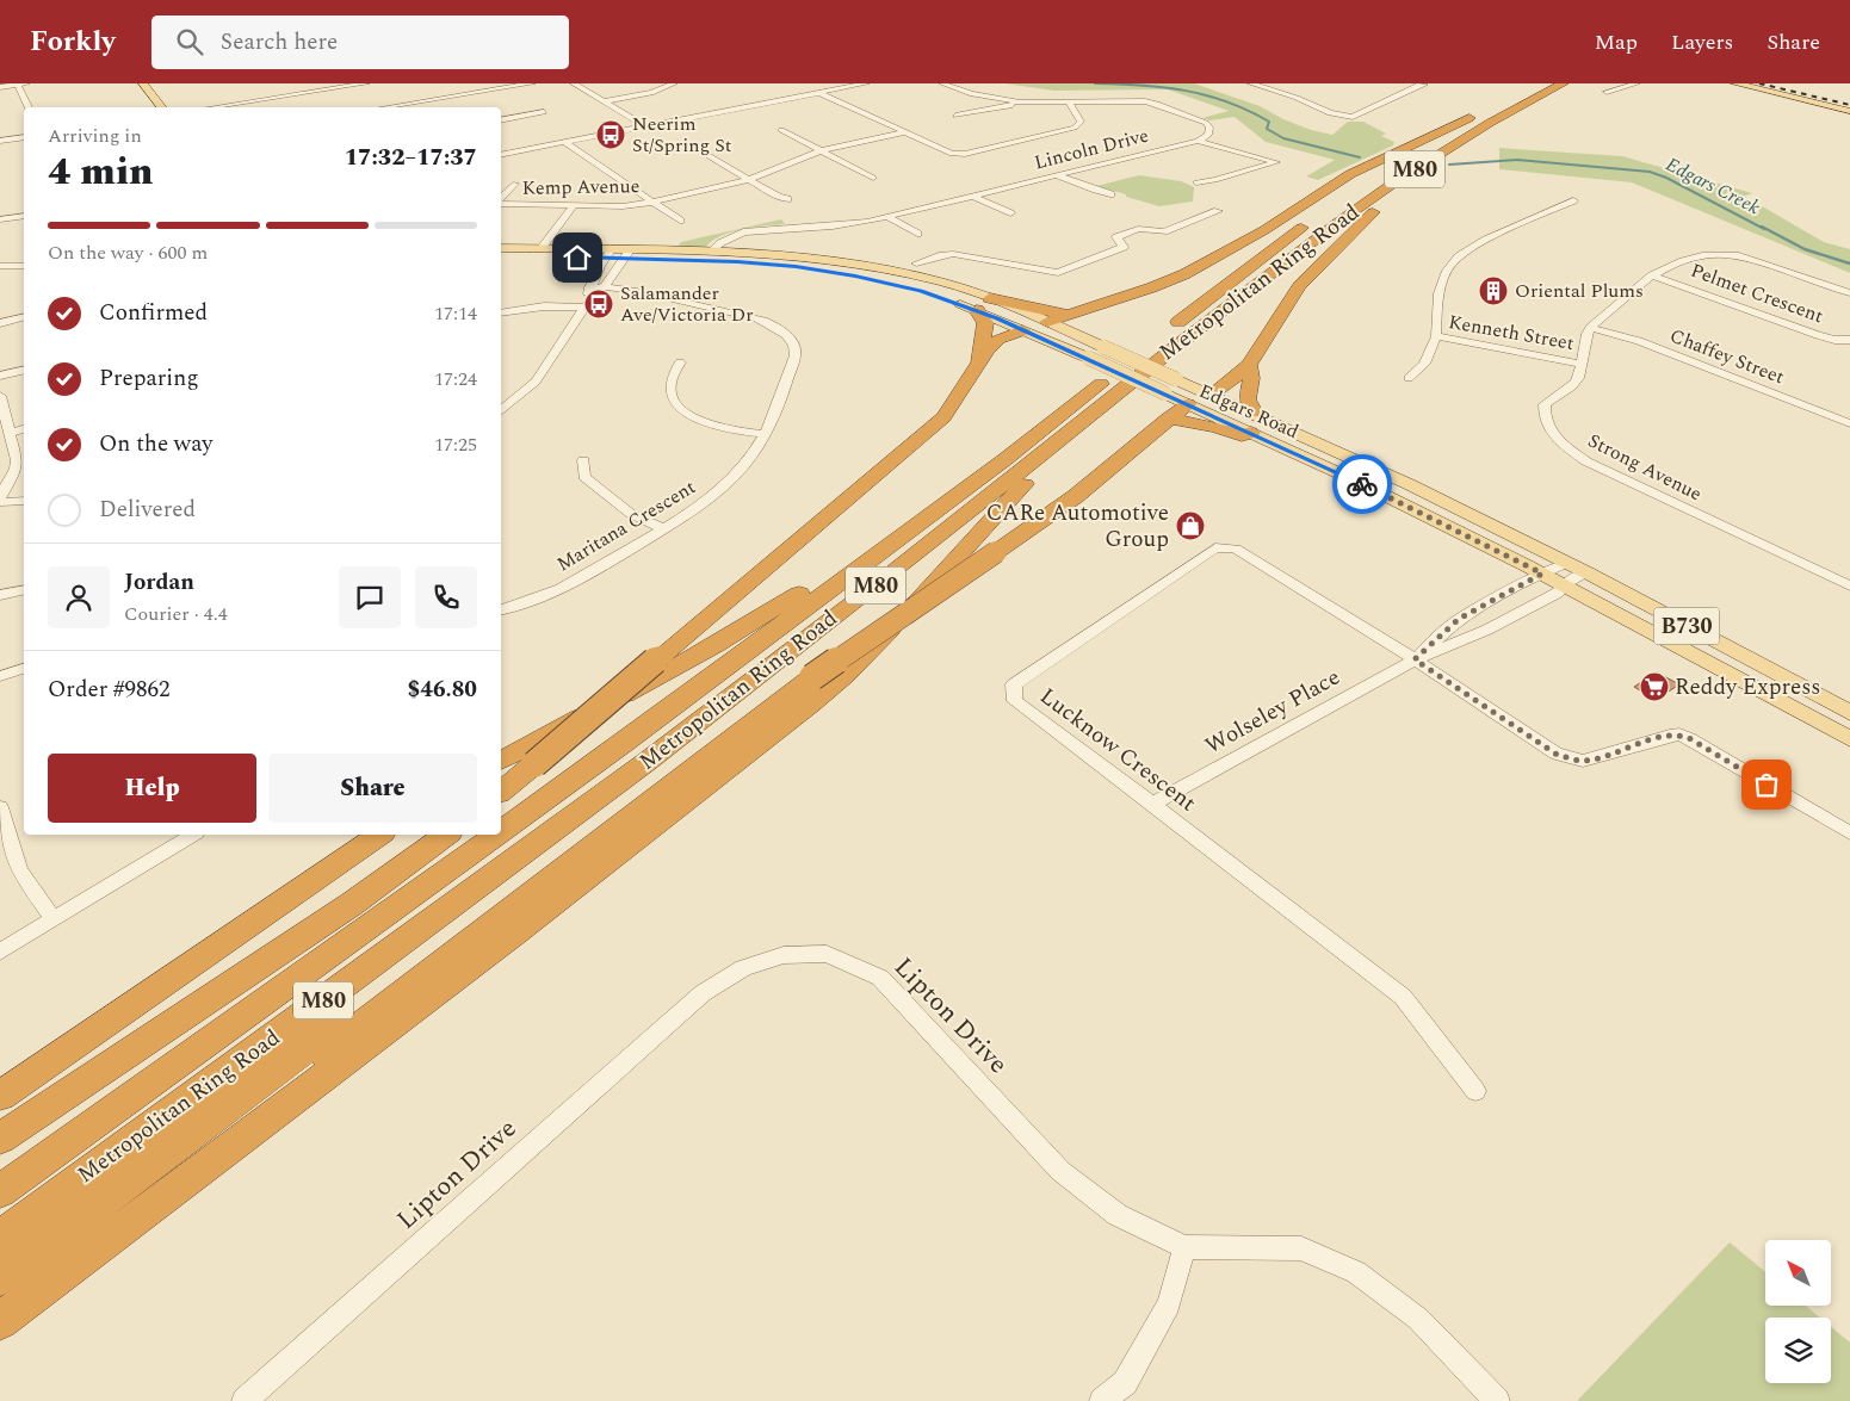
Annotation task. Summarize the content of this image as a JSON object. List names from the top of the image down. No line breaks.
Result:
{"streets":{"highway":["M80","Metropolitan Ring Road"],"main road":["Edgars Road","B730"],"street":["Lincoln Drive","Kemp Avenue","Pelmet Crescent","Kenneth Street","Chaffey Street","Strong Avenue","Maritana Crescent","Wolseley Place","Lucknow Crescent","Lipton Drive"]},"crossings":[["Lincoln Drive","Edgars Road"],["Kenneth Street","Strong Avenue"],["Chaffey Street","Strong Avenue"],["Edgars Road","Wolseley Place"],["Wolseley Place","Lucknow Crescent"]],"water":["Edgars Creek"],"places":{"bus stop":["Neerim St/Spring St","Salamander Ave/Victoria Dr"],"building":["Oriental Plums"],"shop":["CARe Automotive Group"],"supermarket":["Reddy Express"]},"north":"top left","page":{"header":"Forkly","search":"Search here","nav":["Map","Layers","Share"],"heading":["4 min","Arriving in","17:32–17:37"],"panel":["Jordan","Courier · 4.4","Order #9862","$46.80"],"bar":"On the way · 600 m","list":[["Confirmed","17:14"],["Preparing","17:24"],["On the way","17:25"],"Delivered"],"buttons":["Help","Share"]}}
